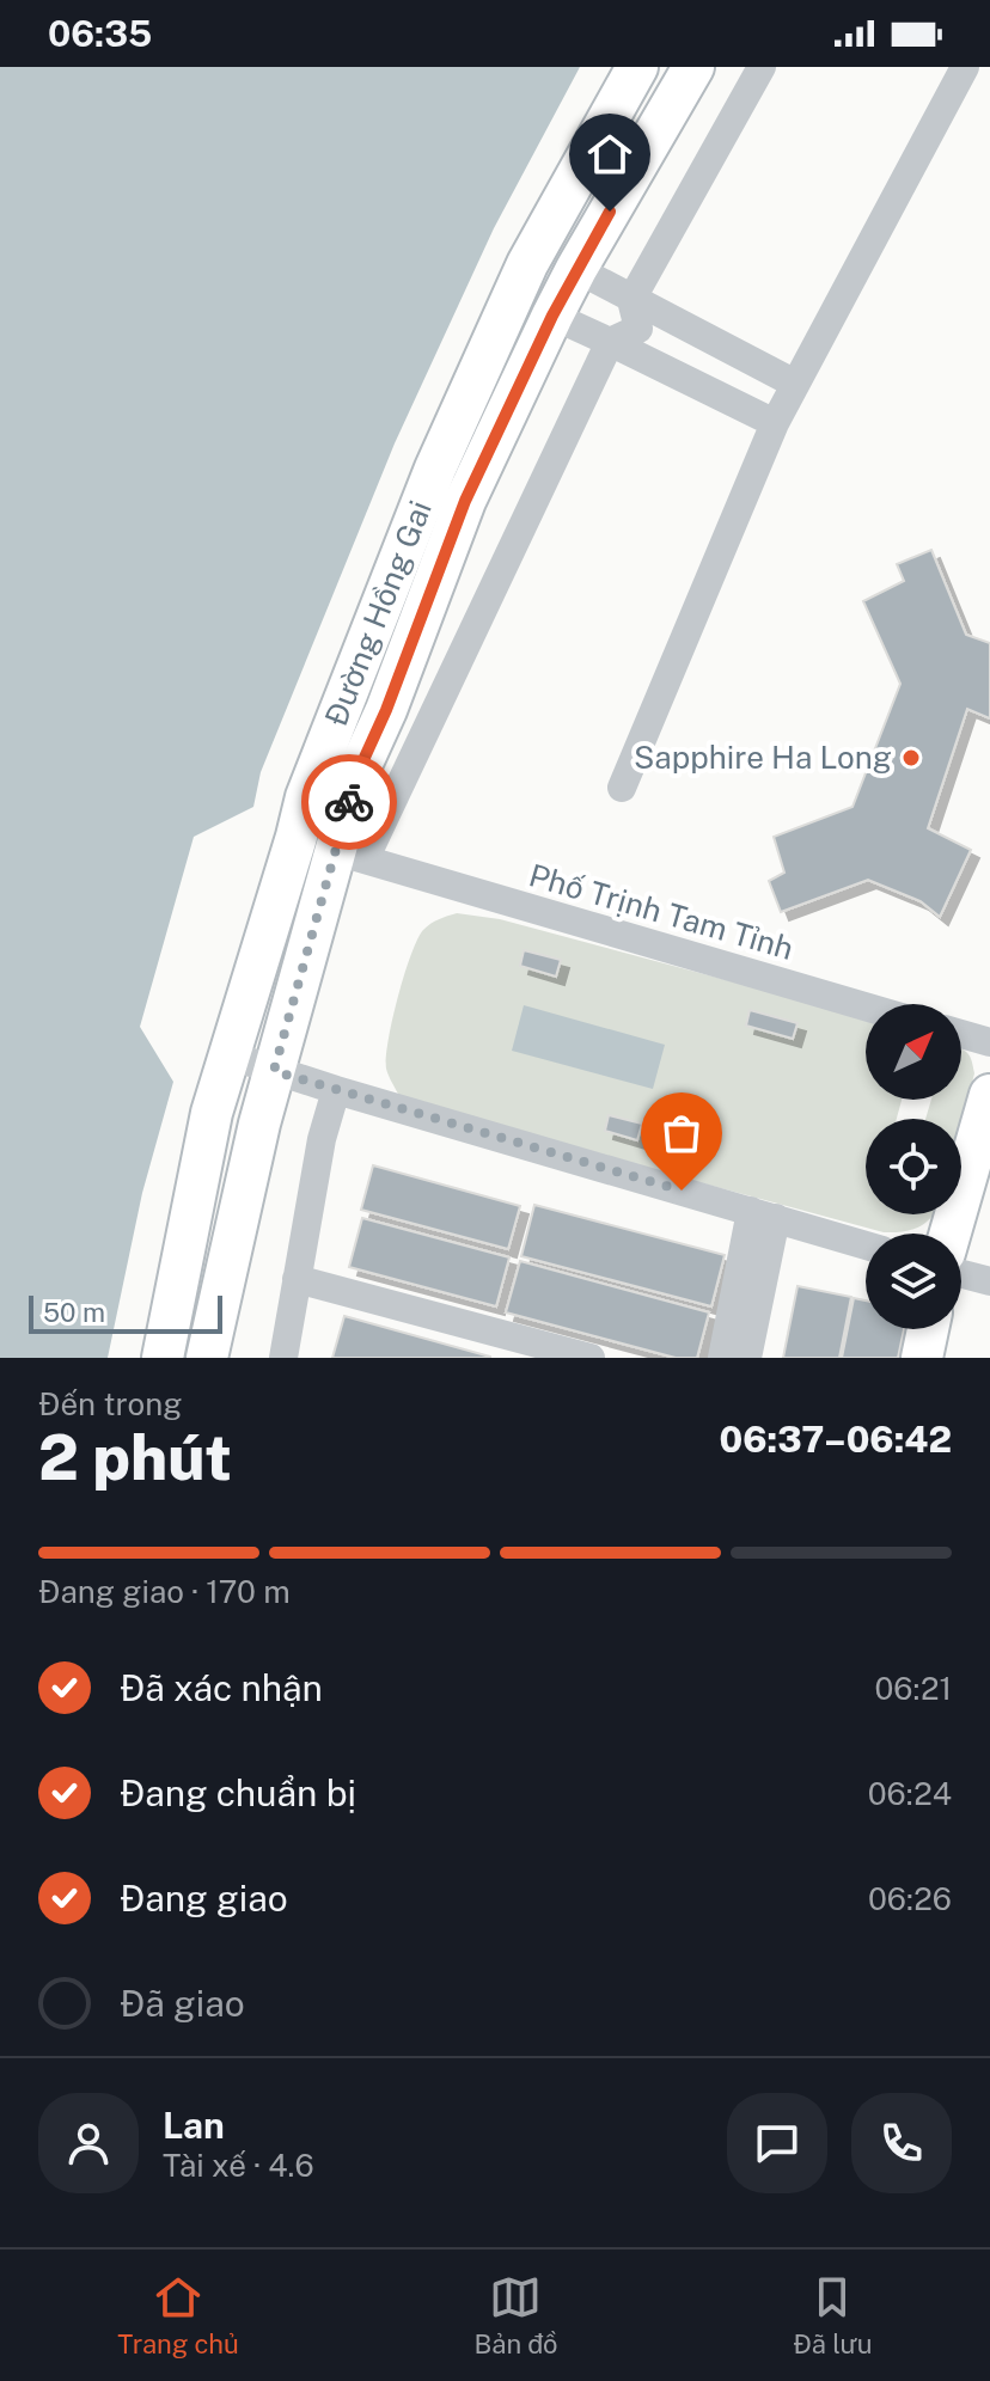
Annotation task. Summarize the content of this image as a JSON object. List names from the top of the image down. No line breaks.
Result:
{"streets":{"street":["Đường Hồng Gai","Phố Trịnh Tam Tỉnh"]},"crossings":[["Đường Hồng Gai","Phố Trịnh Tam Tỉnh"]],"places":["Sapphire Ha Long"],"scale_bar":"50 m","north":"top right","page":{"status":"06:35","scale":"50 m","heading":["2 phút","Đến trong","06:37–06:42"],"panel":["Lan","Tài xế · 4.6"],"bar":"Đang giao · 170 m","list":[["Đã xác nhận","06:21"],["Đang chuẩn bị","06:24"],["Đang giao","06:26"],"Đã giao"],"tabs":["Trang chủ","Bản đồ","Đã lưu"]}}
